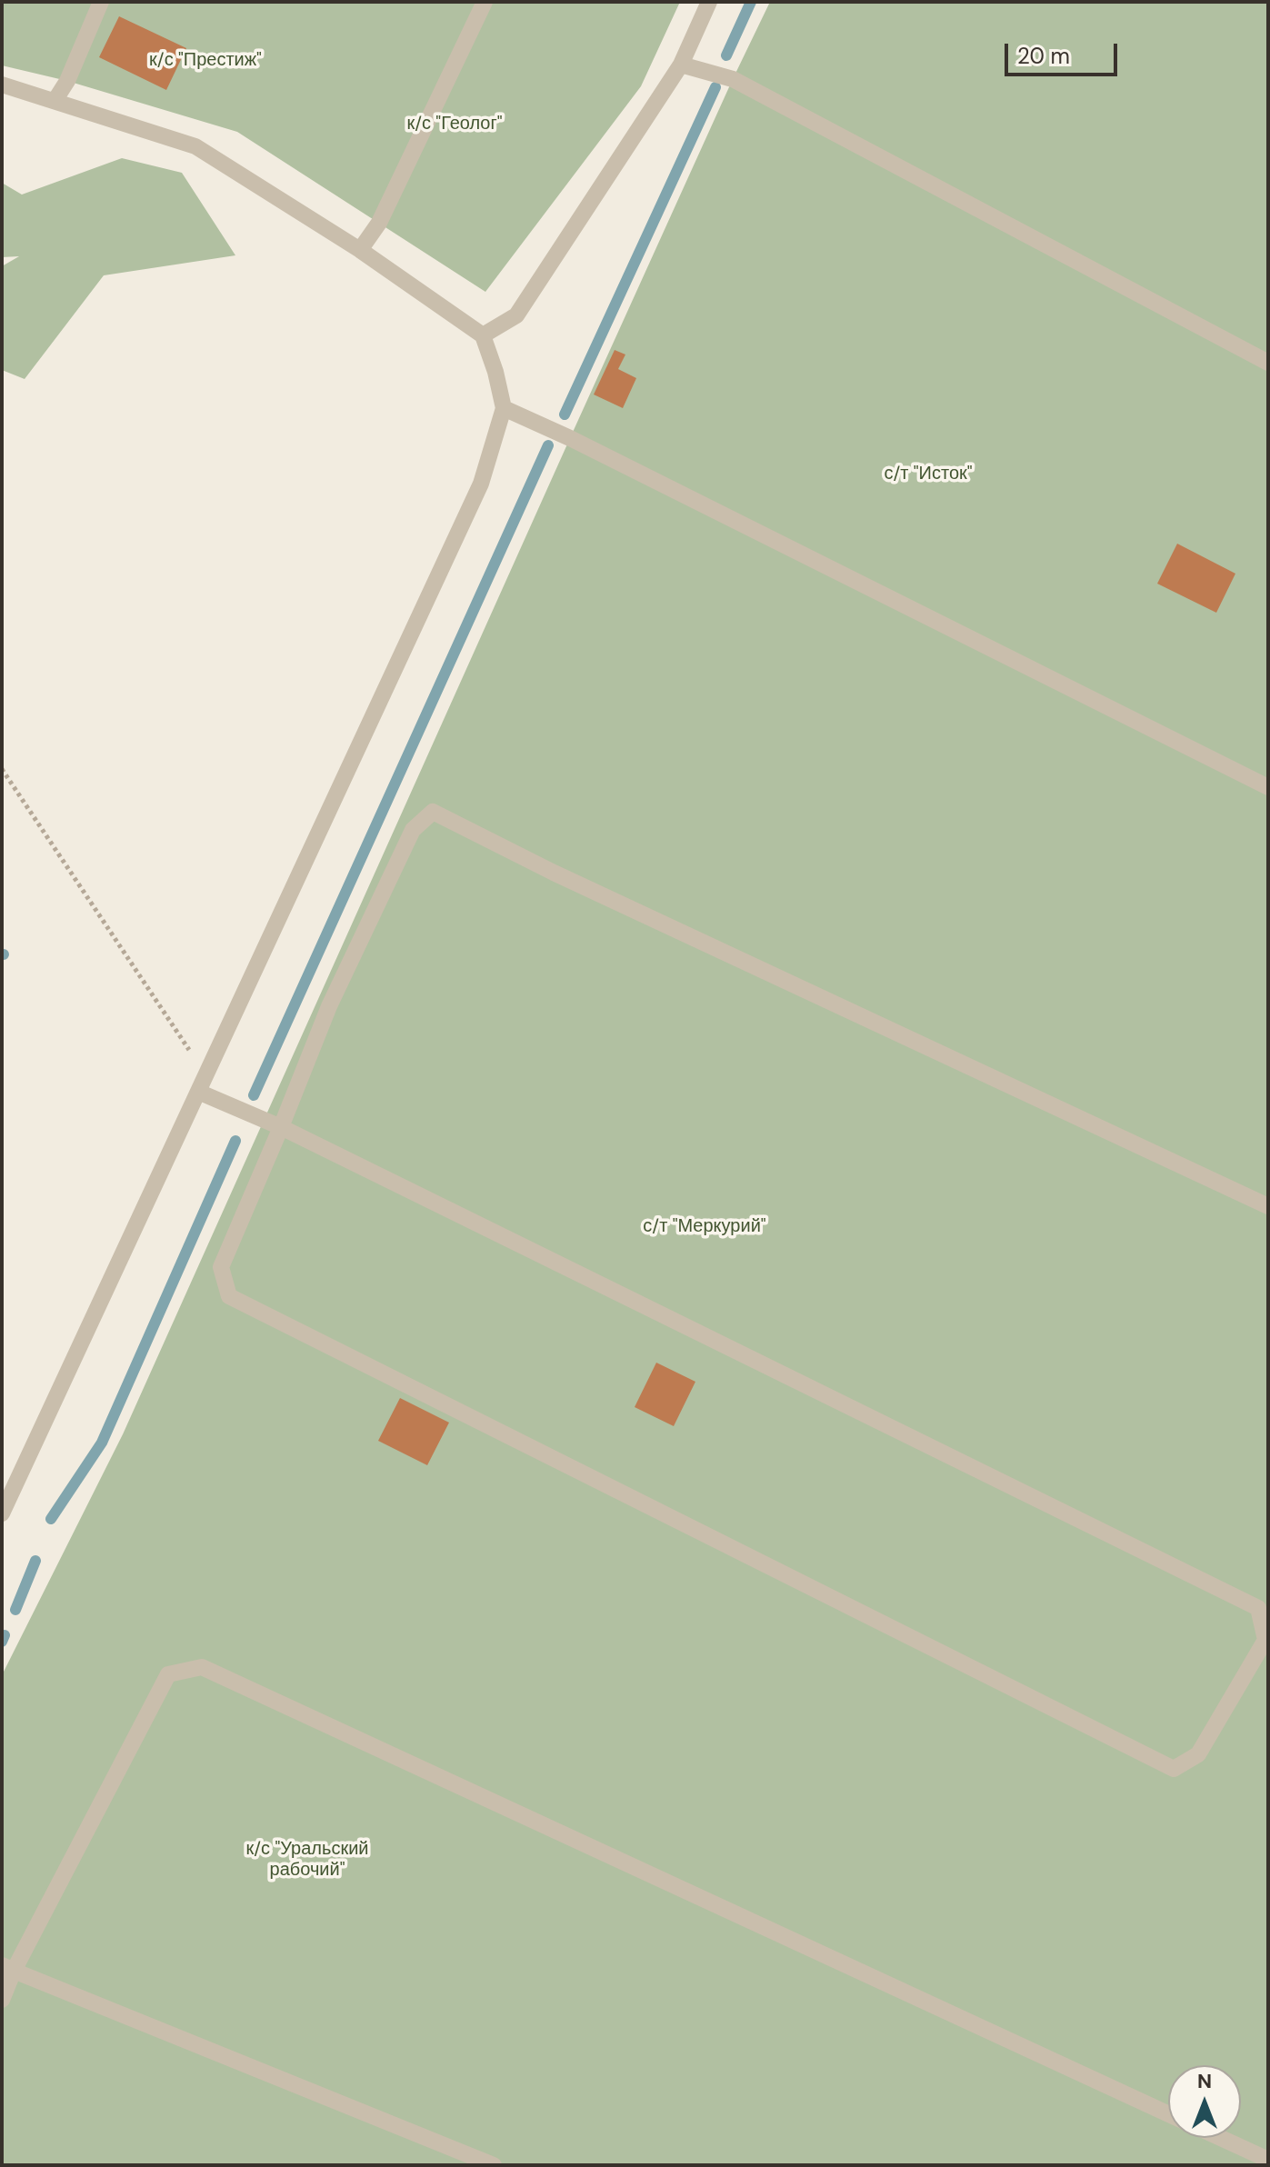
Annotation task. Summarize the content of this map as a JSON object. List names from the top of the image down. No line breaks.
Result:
{"parks":["к/с \"Престиж\"","к/с \"Геолог\"","с/т \"Исток\"","с/т \"Меркурий\"","к/с \"Уральский рабочий\""],"scale_bar":"20 m","north":"top"}
